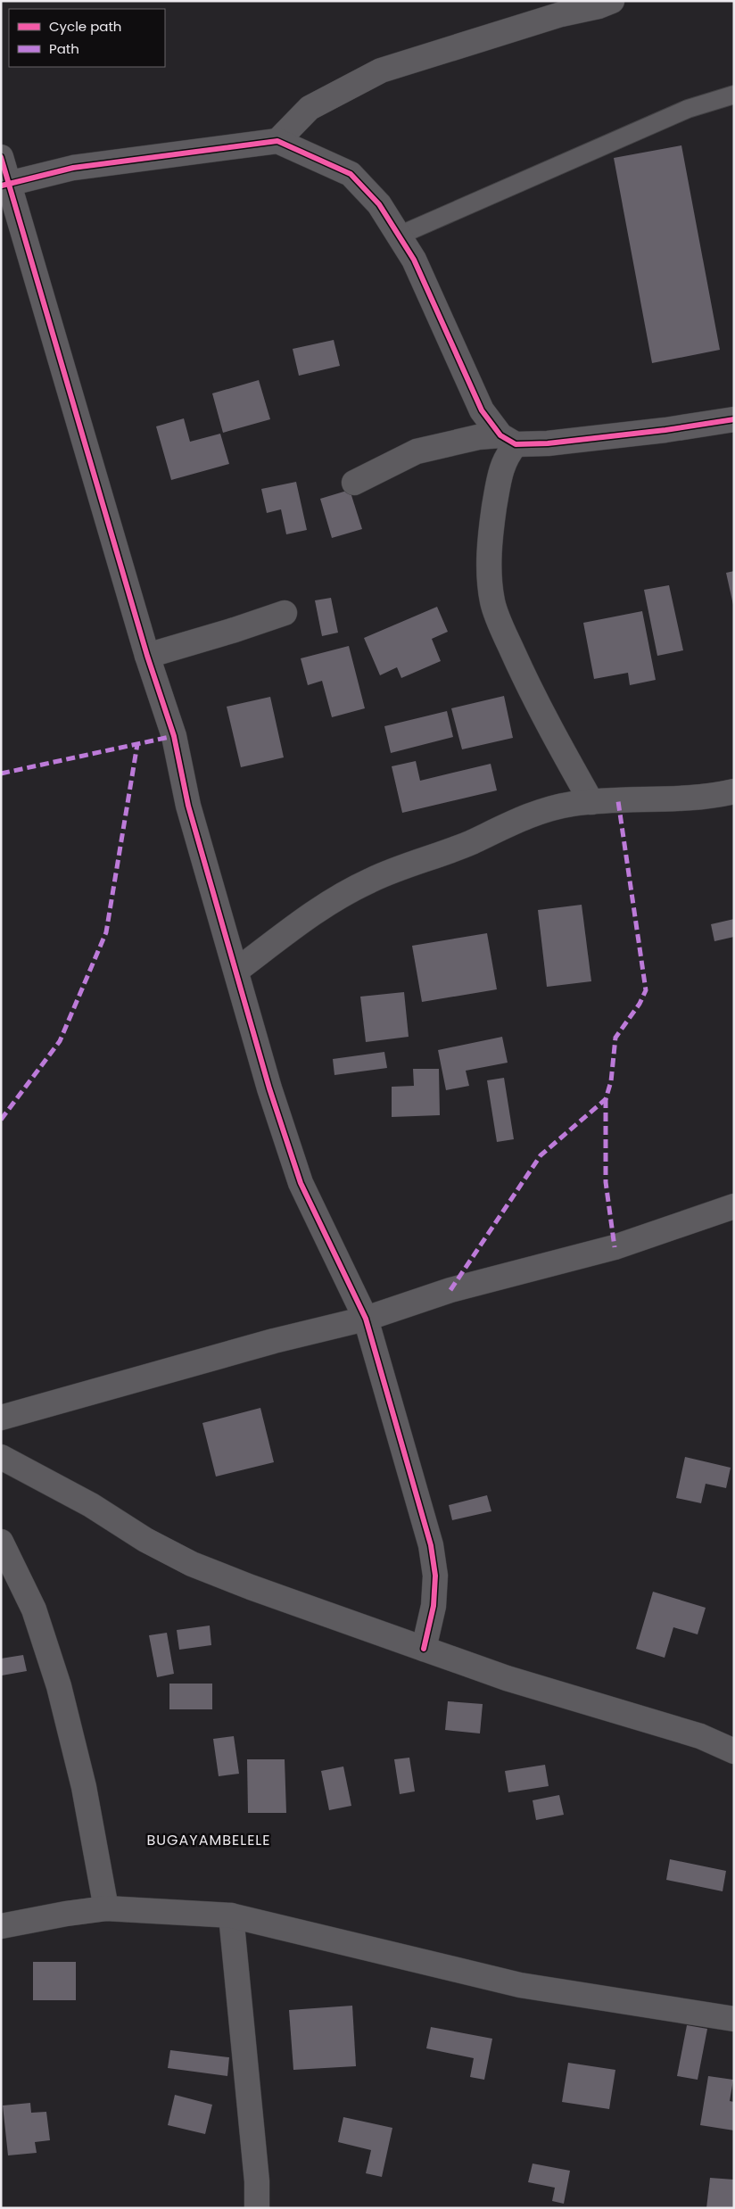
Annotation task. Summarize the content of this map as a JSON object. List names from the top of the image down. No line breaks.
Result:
{"districts":["BUGAYAMBELELE"],"legend":["Cycle path","Path"]}
